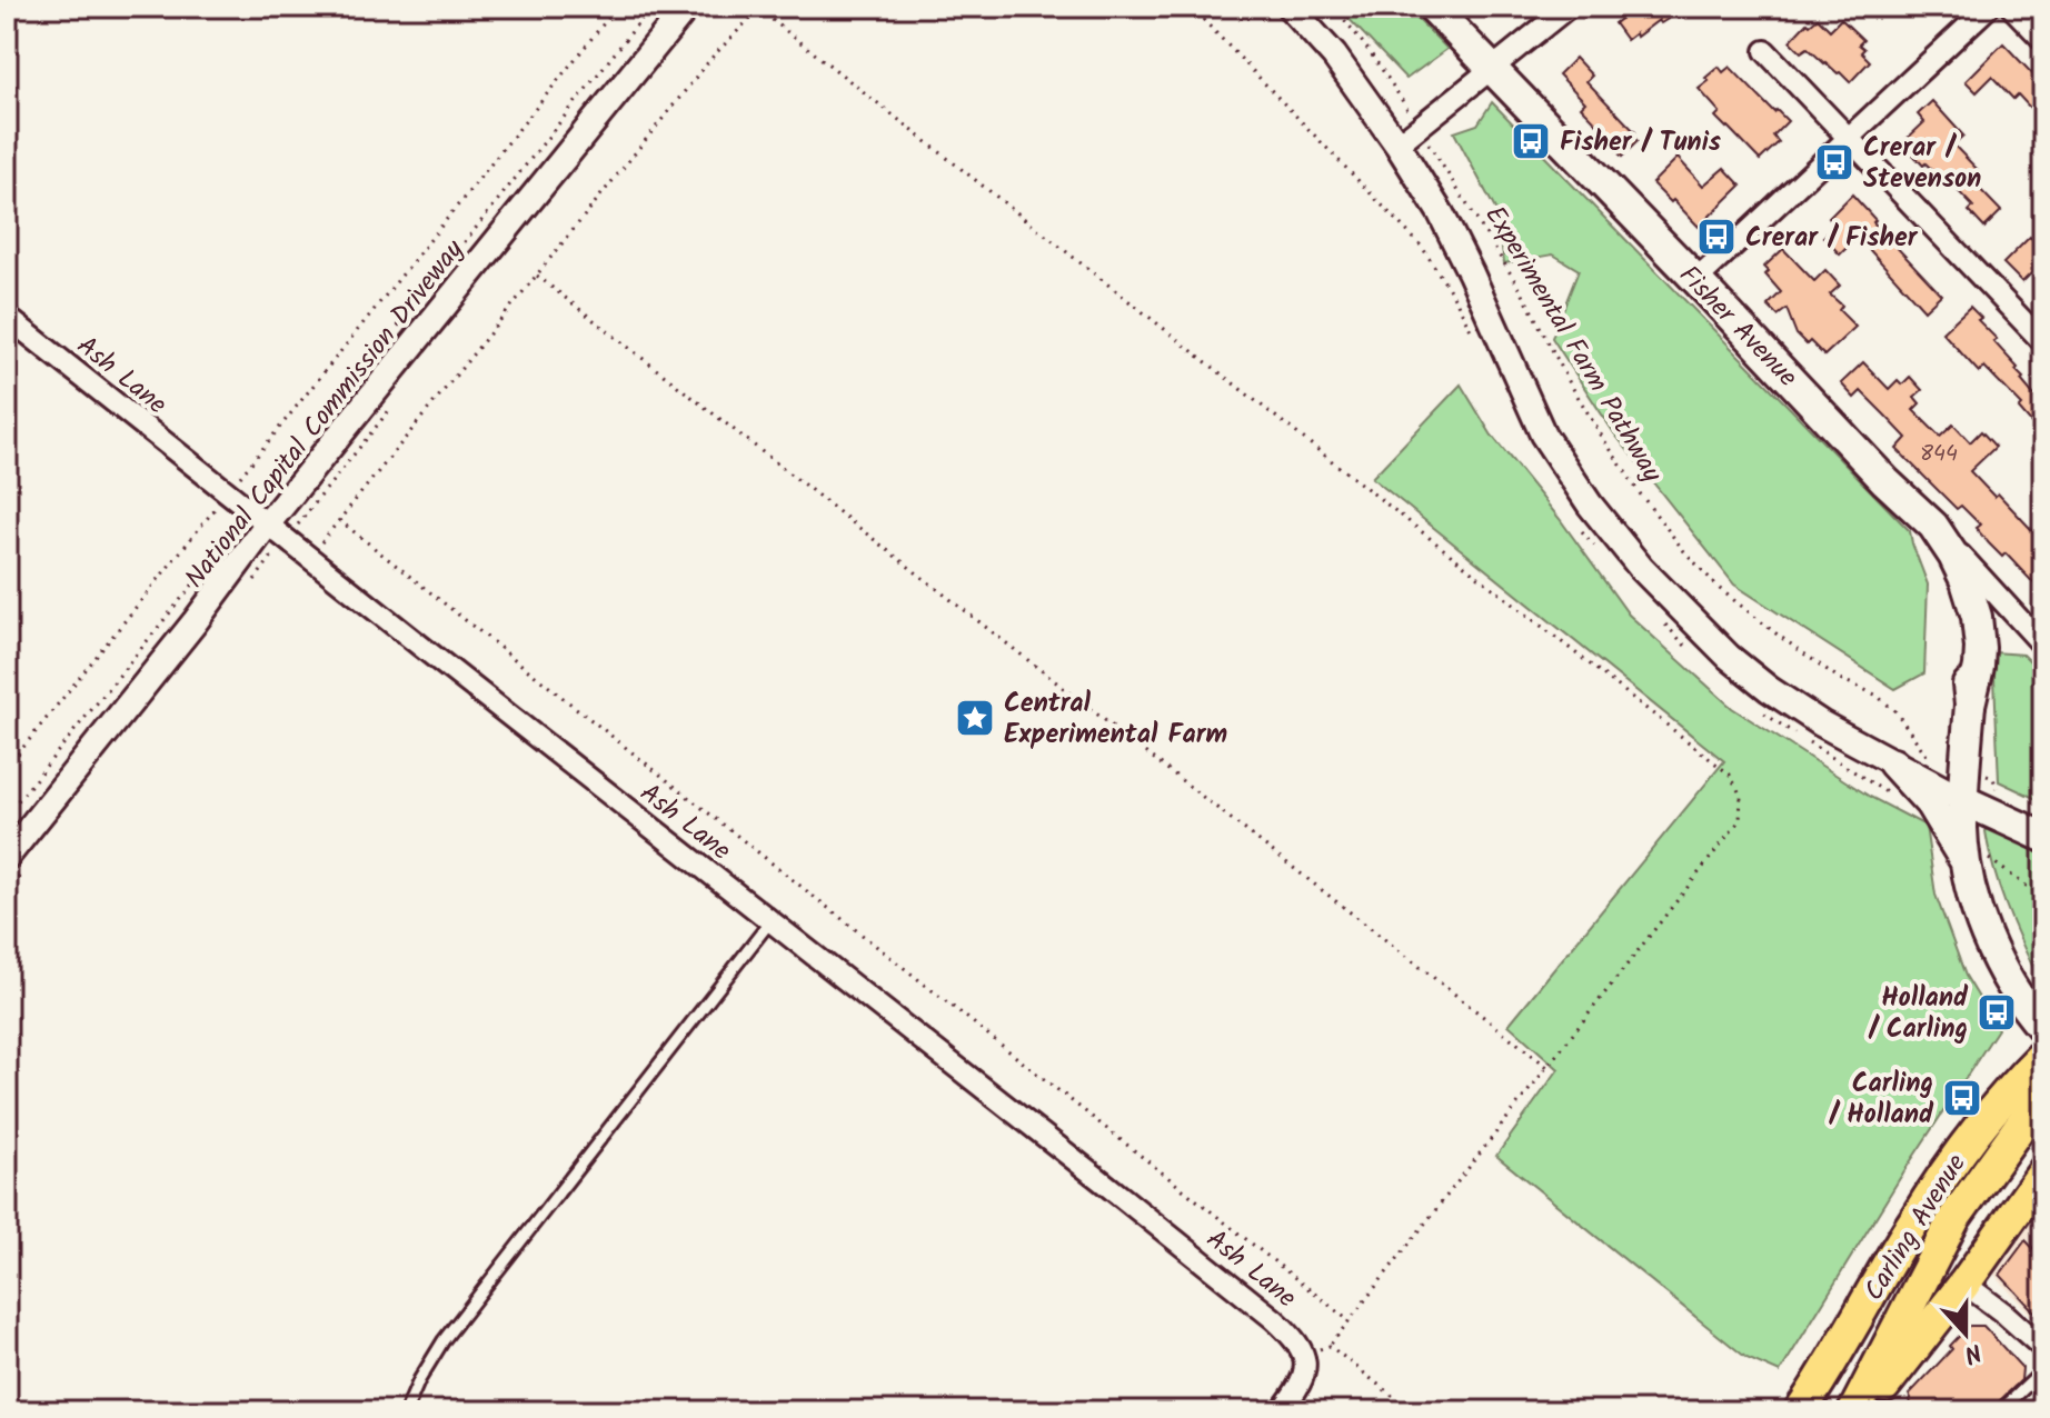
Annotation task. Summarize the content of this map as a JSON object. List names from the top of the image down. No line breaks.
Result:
{"streets":{"main road":["Fisher Avenue","Carling Avenue"],"street":["Ash Lane","National Capital Commission Driveway"],"path":["Experimental Farm Pathway"]},"crossings":[["Ash Lane","National Capital Commission Driveway"]],"places":{"bus stop":["Fisher / Tunis","Crerar / Stevenson","Crerar / Fisher","Holland / Carling","Carling / Holland"],"place":["Central Experimental Farm"]},"house_numbers":["844"],"north":"bottom"}
